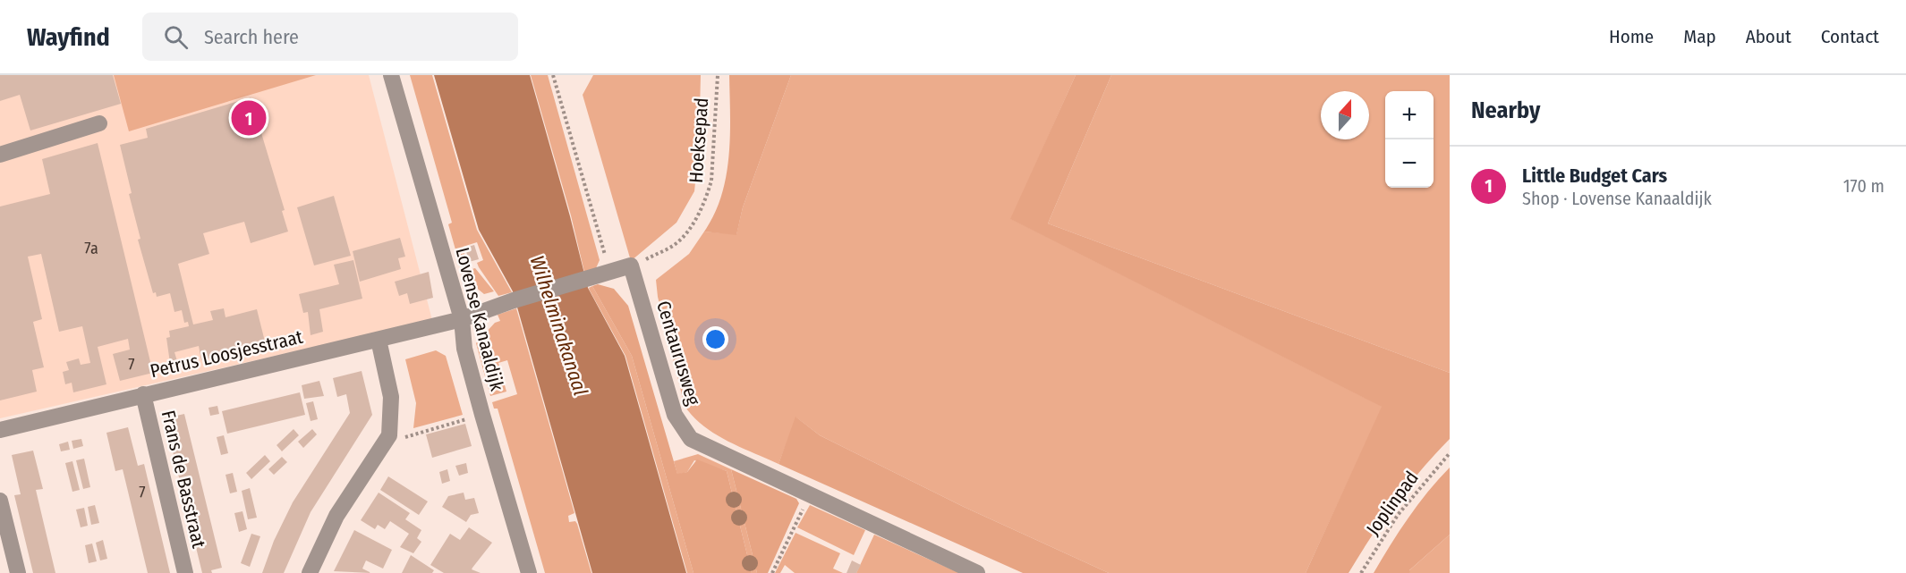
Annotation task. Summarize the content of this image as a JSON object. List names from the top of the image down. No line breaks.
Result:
{"streets":{"street":["Lovense Kanaaldijk","Centaurusweg","Petrus Loosjesstraat","Frans de Basstraat"],"path":["Hoeksepad","Joplinpad"]},"crossings":[["Hoeksepad","Centaurusweg"],["Lovense Kanaaldijk","Petrus Loosjesstraat"],["Petrus Loosjesstraat","Frans de Basstraat"]],"water":["Wilhelminakanaal"],"house_numbers":["7a","7","7"],"north":"top","page":{"header":"Wayfind","search":"Search here","nav":["Home","Map","About","Contact"],"heading":"Nearby","map_buttons":["+","−"],"pins":"1","list":[{"mark":"1","name":"Little Budget Cars","note":"Shop · Lovense Kanaaldijk","value":"170 m"}]}}
